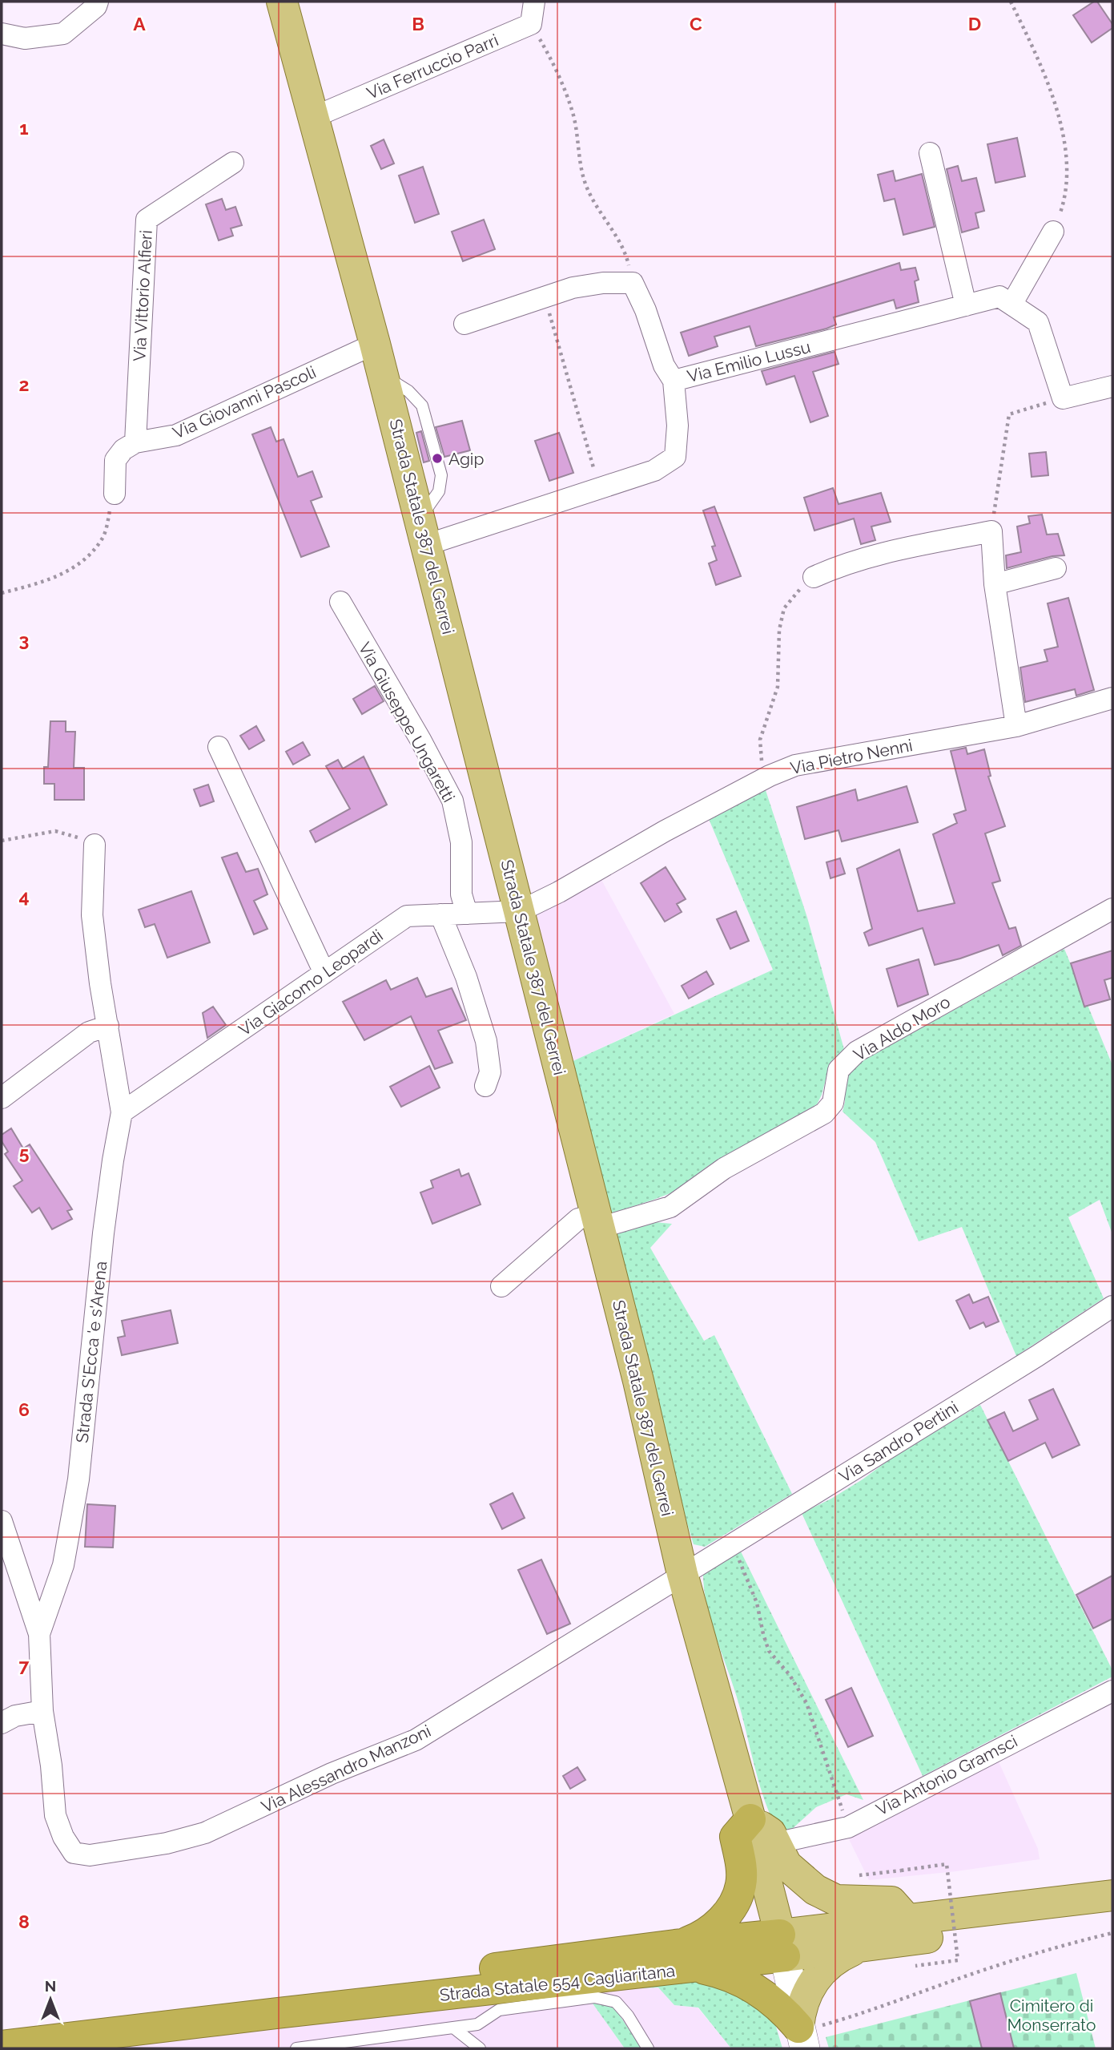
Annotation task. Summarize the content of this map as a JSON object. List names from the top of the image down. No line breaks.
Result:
{"streets":{"highway":["Strada Statale 554 Cagliaritana"],"main road":["Strada Statale 387 del Gerrei"],"street":["Via Ferruccio Parri","Via Vittorio Alfieri","Via Emilio Lussu","Via Giovanni Pascoli","Via Giuseppe Ungaretti","Via Pietro Nenni","Via Giacomo Leopardi","Via Aldo Moro","Strada S'Ecca 'e s'Arena","Via Sandro Pertini","Via Alessandro Manzoni","Via Antonio Gramsci"]},"crossings":[["Via Ferruccio Parri","Strada Statale 387 del Gerrei"],["Via Vittorio Alfieri","Via Giovanni Pascoli"],["Via Emilio Lussu","Strada Statale 387 del Gerrei"],["Via Giovanni Pascoli","Strada Statale 387 del Gerrei"],["Strada Statale 387 del Gerrei","Via Pietro Nenni"],["Strada Statale 387 del Gerrei","Via Giacomo Leopardi"],["Strada Statale 387 del Gerrei","Via Aldo Moro"],["Strada Statale 387 del Gerrei","Via Sandro Pertini"],["Strada Statale 387 del Gerrei","Via Alessandro Manzoni"],["Strada Statale 387 del Gerrei","Strada Statale 554 Cagliaritana"],["Via Giuseppe Ungaretti","Via Giacomo Leopardi"],["Via Pietro Nenni","Via Giacomo Leopardi"],["Via Giacomo Leopardi","Strada S'Ecca 'e s'Arena"],["Strada S'Ecca 'e s'Arena","Via Alessandro Manzoni"],["Via Sandro Pertini","Via Alessandro Manzoni"]],"parks":["Cimitero di Monserrato"],"places":["Agip"],"north":"top","grid":{"columns":["A","B","C","D"],"rows":["1","2","3","4","5","6","7","8"]}}
